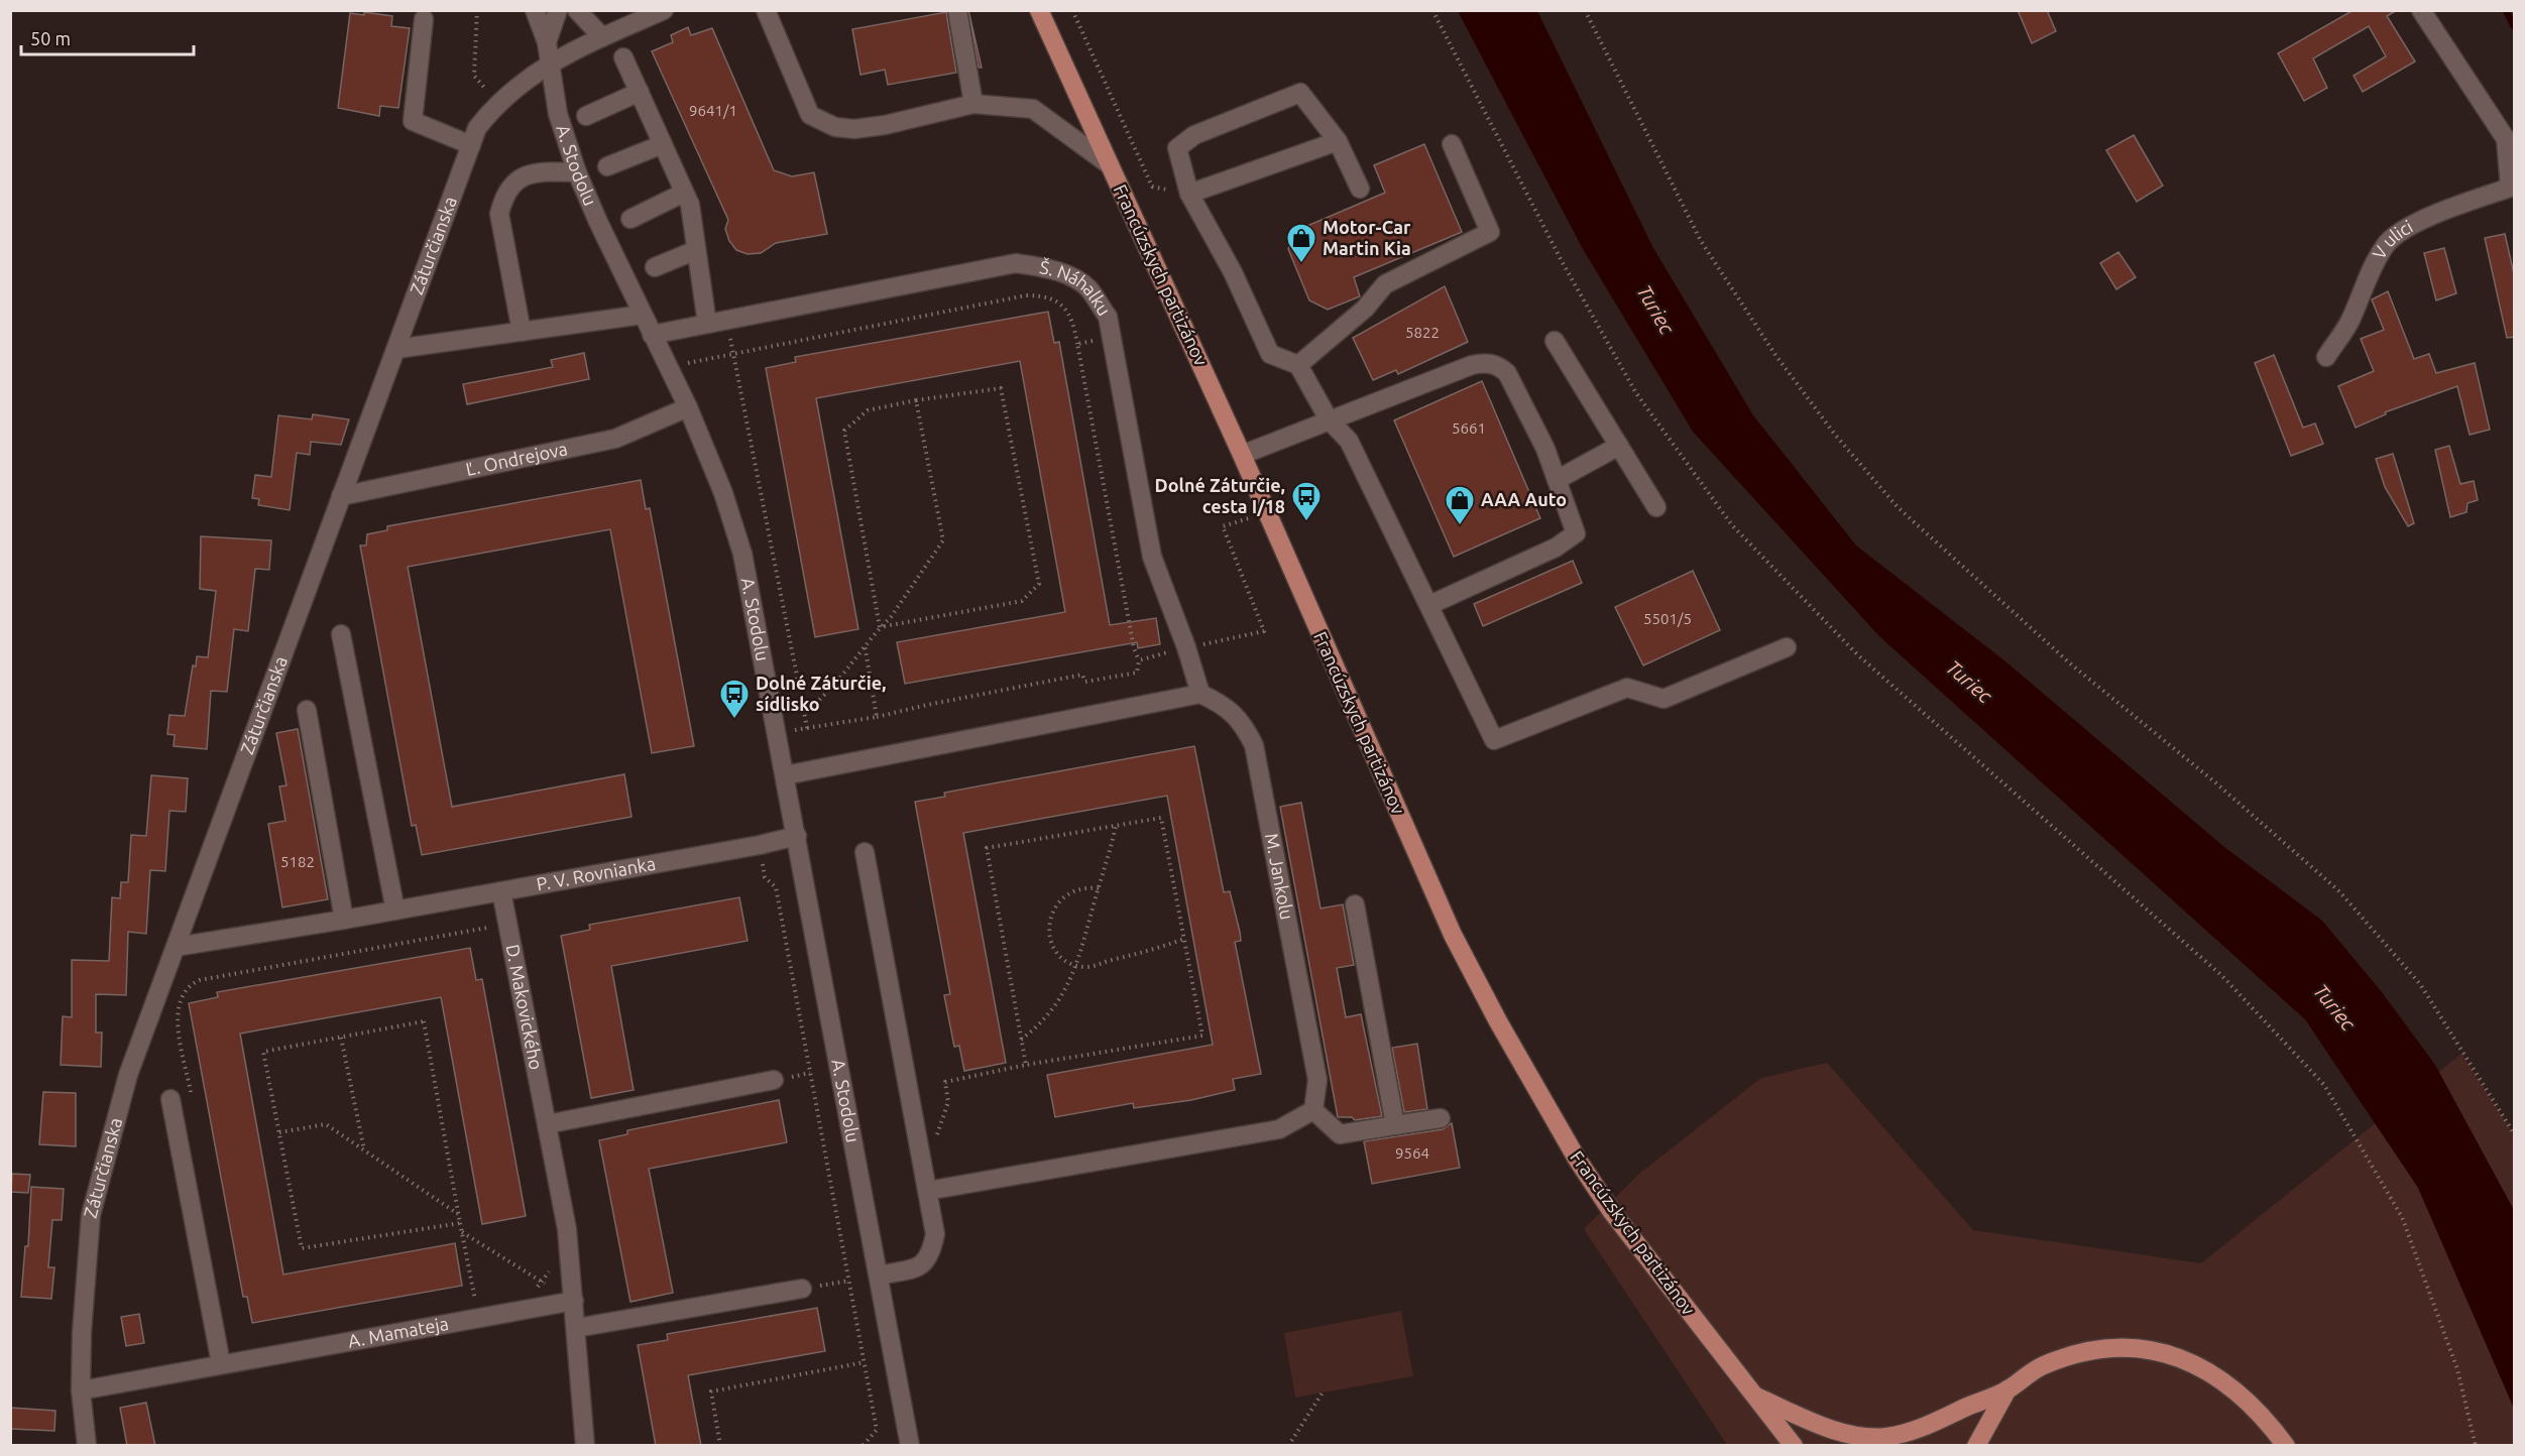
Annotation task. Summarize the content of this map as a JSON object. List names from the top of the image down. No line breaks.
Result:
{"streets":{"main road":["Francúzskych partizánov"],"street":["A. Stodolu","V ulici","Záturčianska","Š. Náhalku","Ľ. Ondrejova","P. V. Rovnianka","M. Jankolu","D. Makovického","A. Mamateja"]},"crossings":[["A. Stodolu","Záturčianska"],["A. Stodolu","Š. Náhalku"],["A. Stodolu","Ľ. Ondrejova"],["A. Stodolu","P. V. Rovnianka"],["Záturčianska","Ľ. Ondrejova"],["Záturčianska","P. V. Rovnianka"],["Záturčianska","A. Mamateja"],["Š. Náhalku","M. Jankolu"],["P. V. Rovnianka","D. Makovického"],["D. Makovického","A. Mamateja"]],"water":["Turiec"],"places":{"shop":["Motor-Car Martin Kia","AAA Auto"],"bus stop":["Dolné Záturčie, cesta I/18","Dolné Záturčie, sídlisko"]},"house_numbers":["9641/1","5822","5661","5501/5","5182","9564"],"scale_bar":"50 m"}
